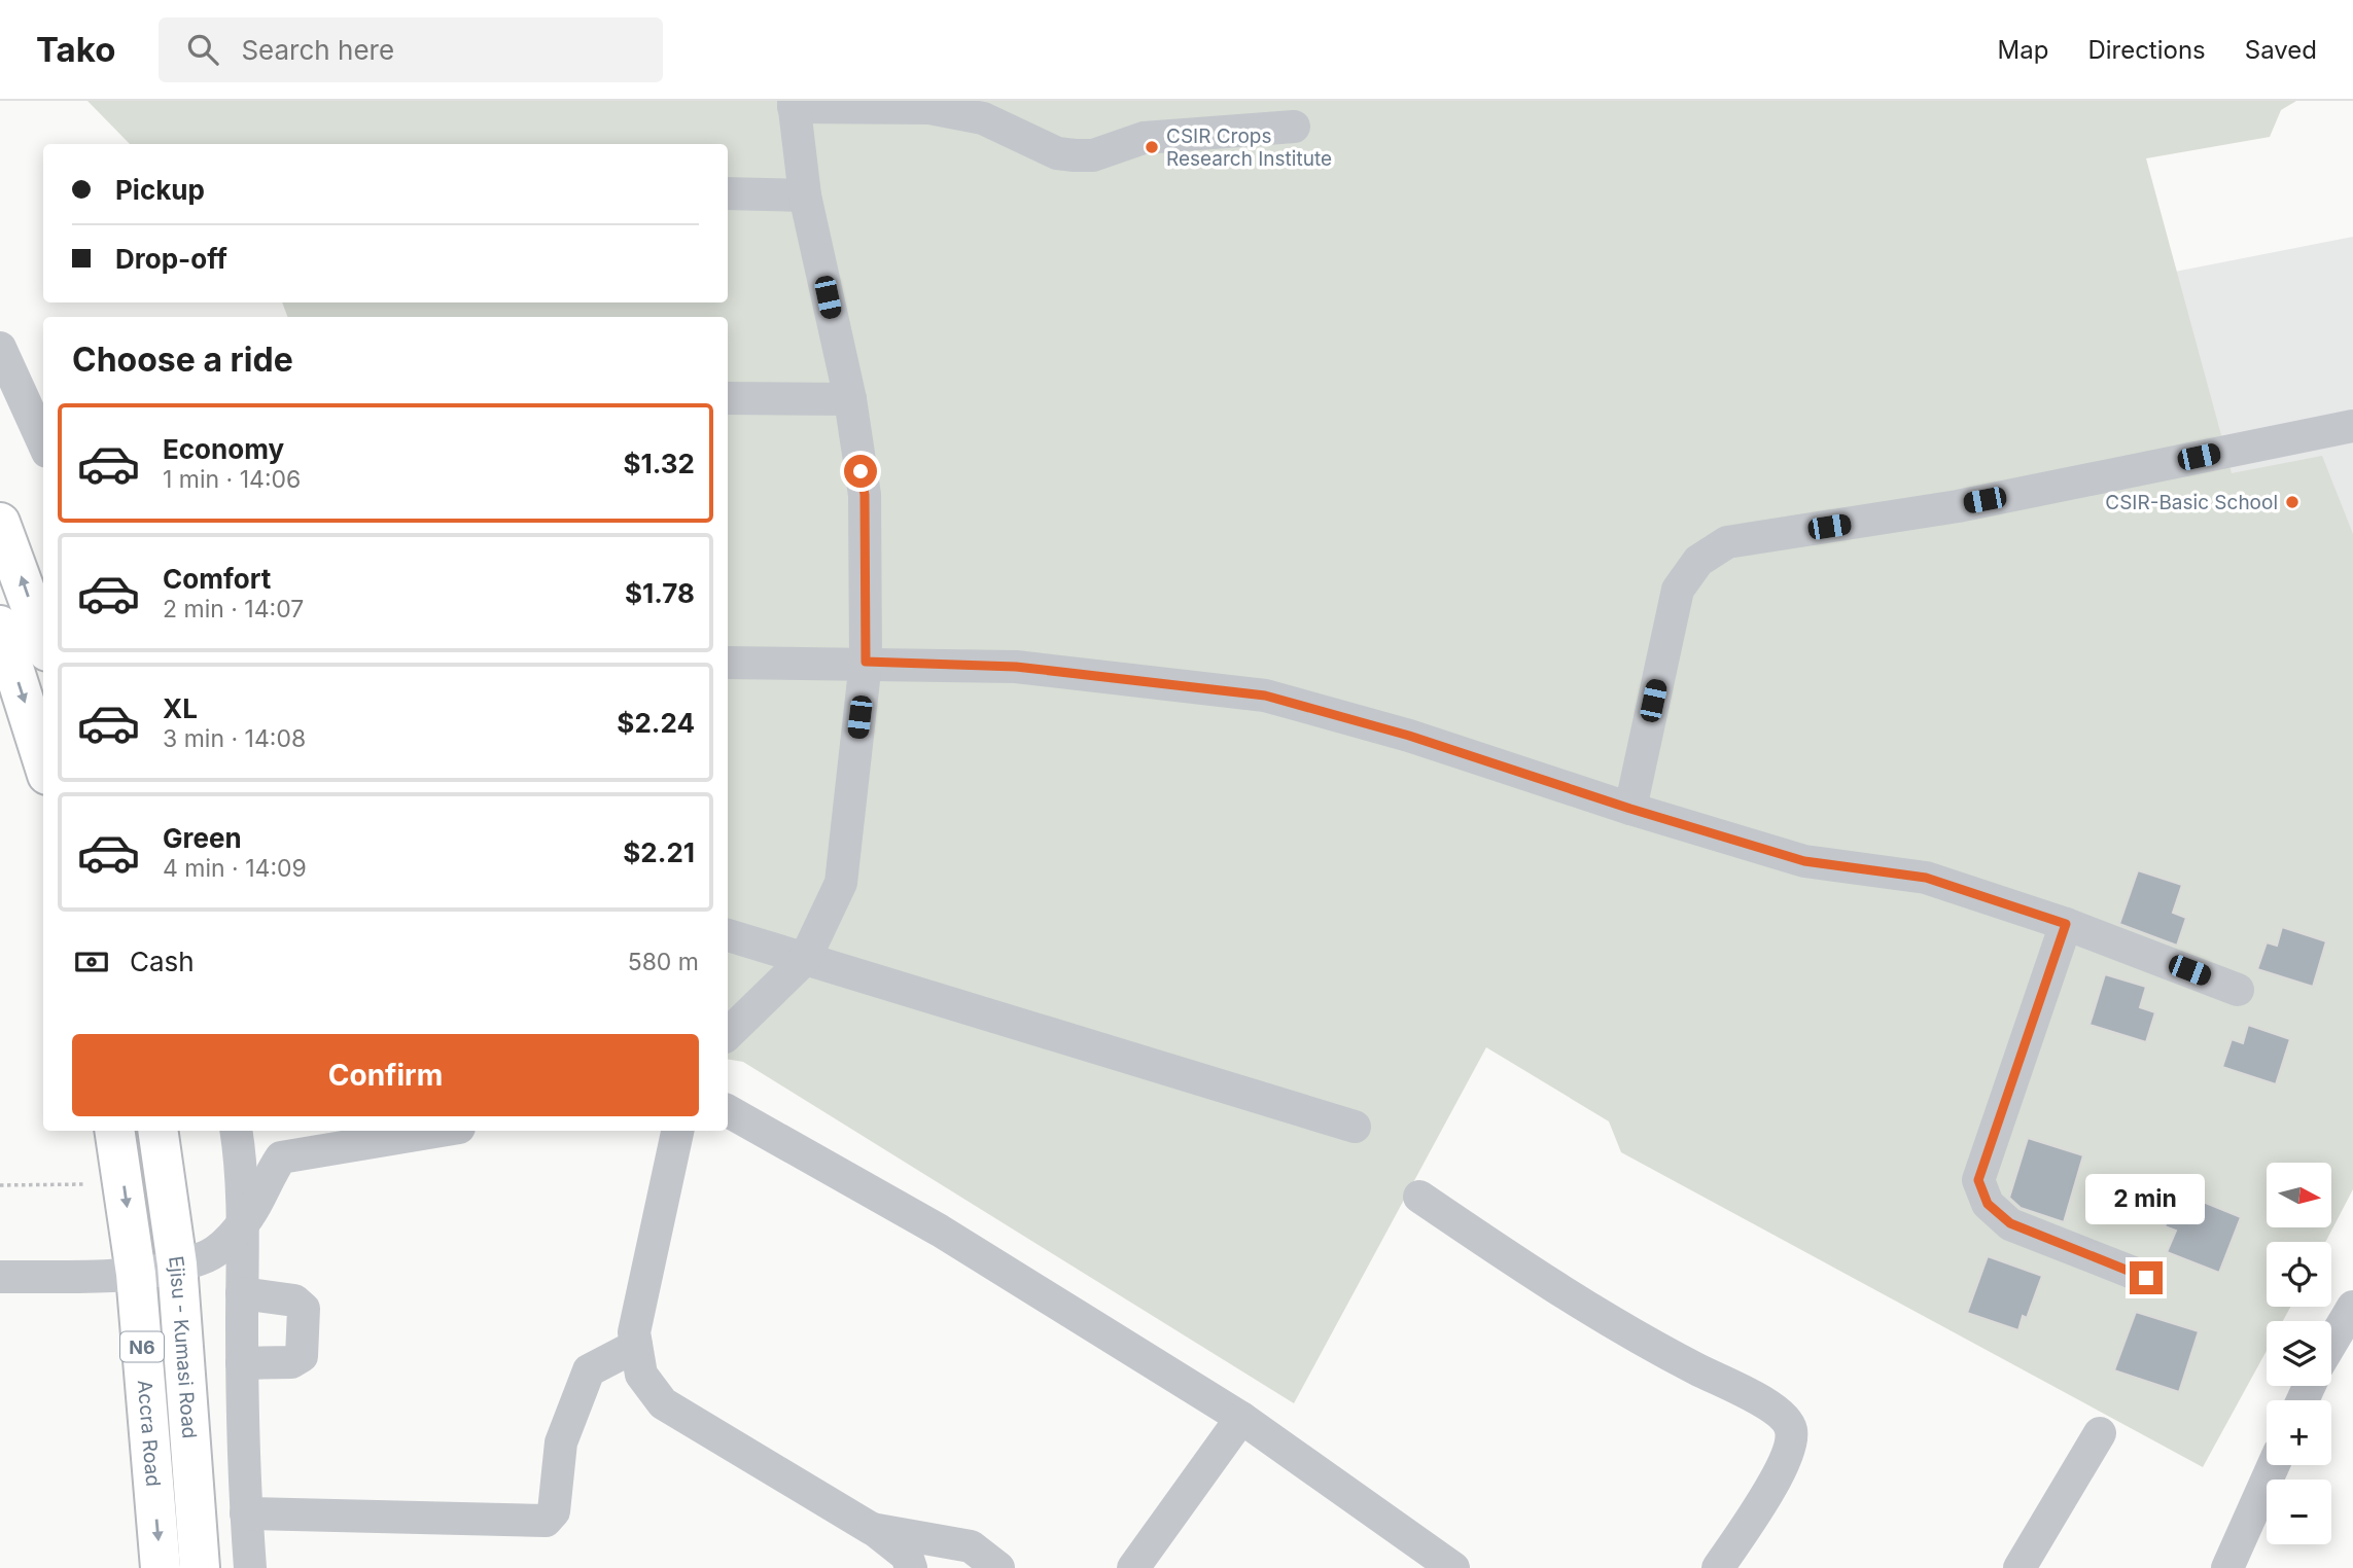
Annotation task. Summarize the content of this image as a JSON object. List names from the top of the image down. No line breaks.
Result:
{"streets":{"highway":["N6","Ejisu - Kumasi Road","Accra Road"]},"one_way":["Accra Road"],"places":["CSIR Crops Research Institute","CSIR-Basic School"],"north":"right","page":{"header":"Tako","search":"Search here","nav":["Map","Directions","Saved"],"banner":["Pickup","Drop-off"],"heading":"Choose a ride","list":[{"name":"Economy","note":"1 min · 14:06","value":"$1.32"},{"name":"Comfort","note":"2 min · 14:07","value":"$1.78"},{"name":"XL","note":"3 min · 14:08","value":"$2.24"},{"name":"Green","note":"4 min · 14:09","value":"$2.21"}],"pay":["Cash","580 m"],"buttons":"Confirm","map_buttons":["+","−"],"bubble":"2 min"}}
